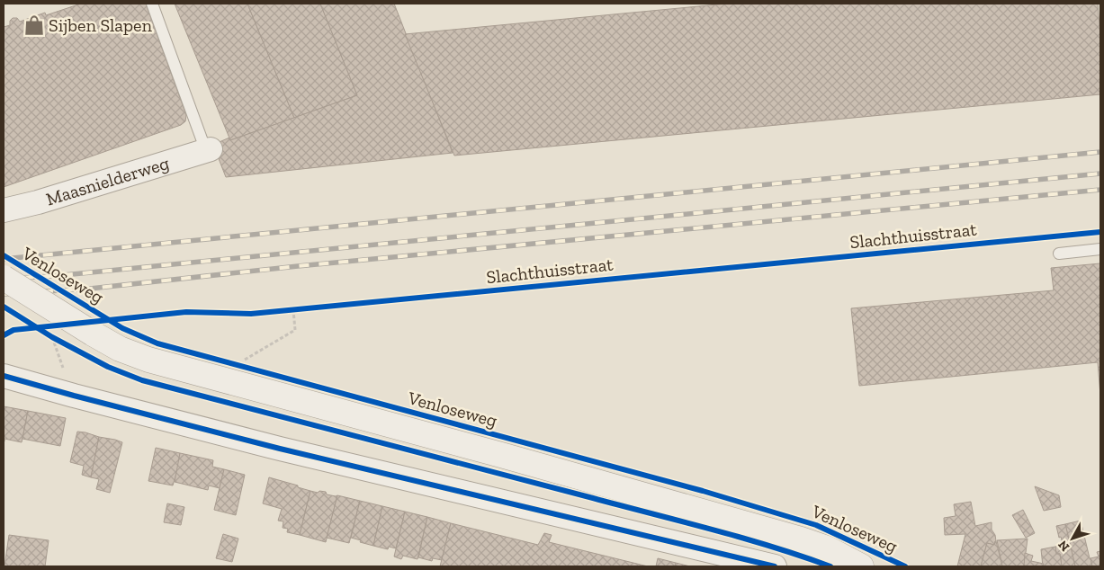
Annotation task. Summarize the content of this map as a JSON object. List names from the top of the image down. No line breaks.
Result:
{"streets":{"street":["Maasnielderweg","Venloseweg"],"cycle path":["Slachthuisstraat"]},"places":{"shop":["Sijben Slapen"]},"north":"bottom left"}
